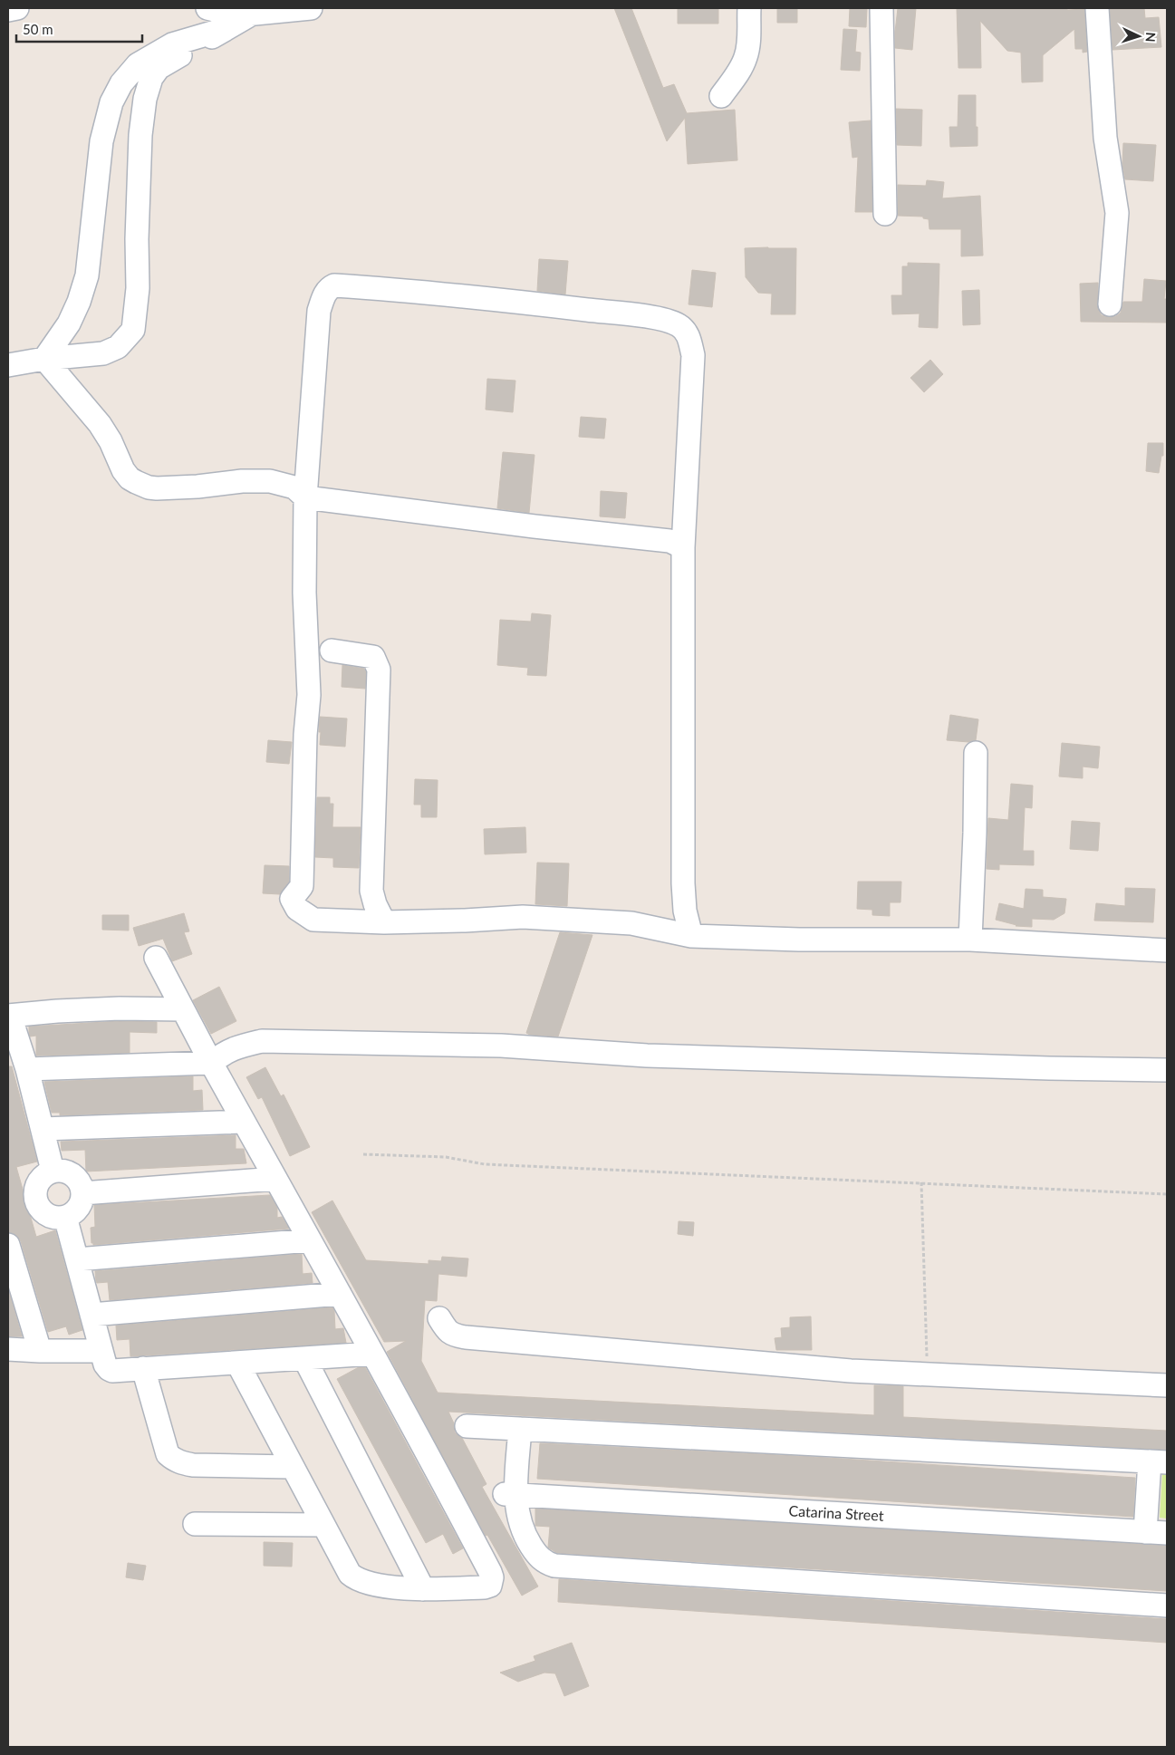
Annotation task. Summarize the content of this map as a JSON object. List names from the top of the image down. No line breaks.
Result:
{"streets":{"street":["Catarina Street"]},"scale_bar":"50 m","north":"right"}
